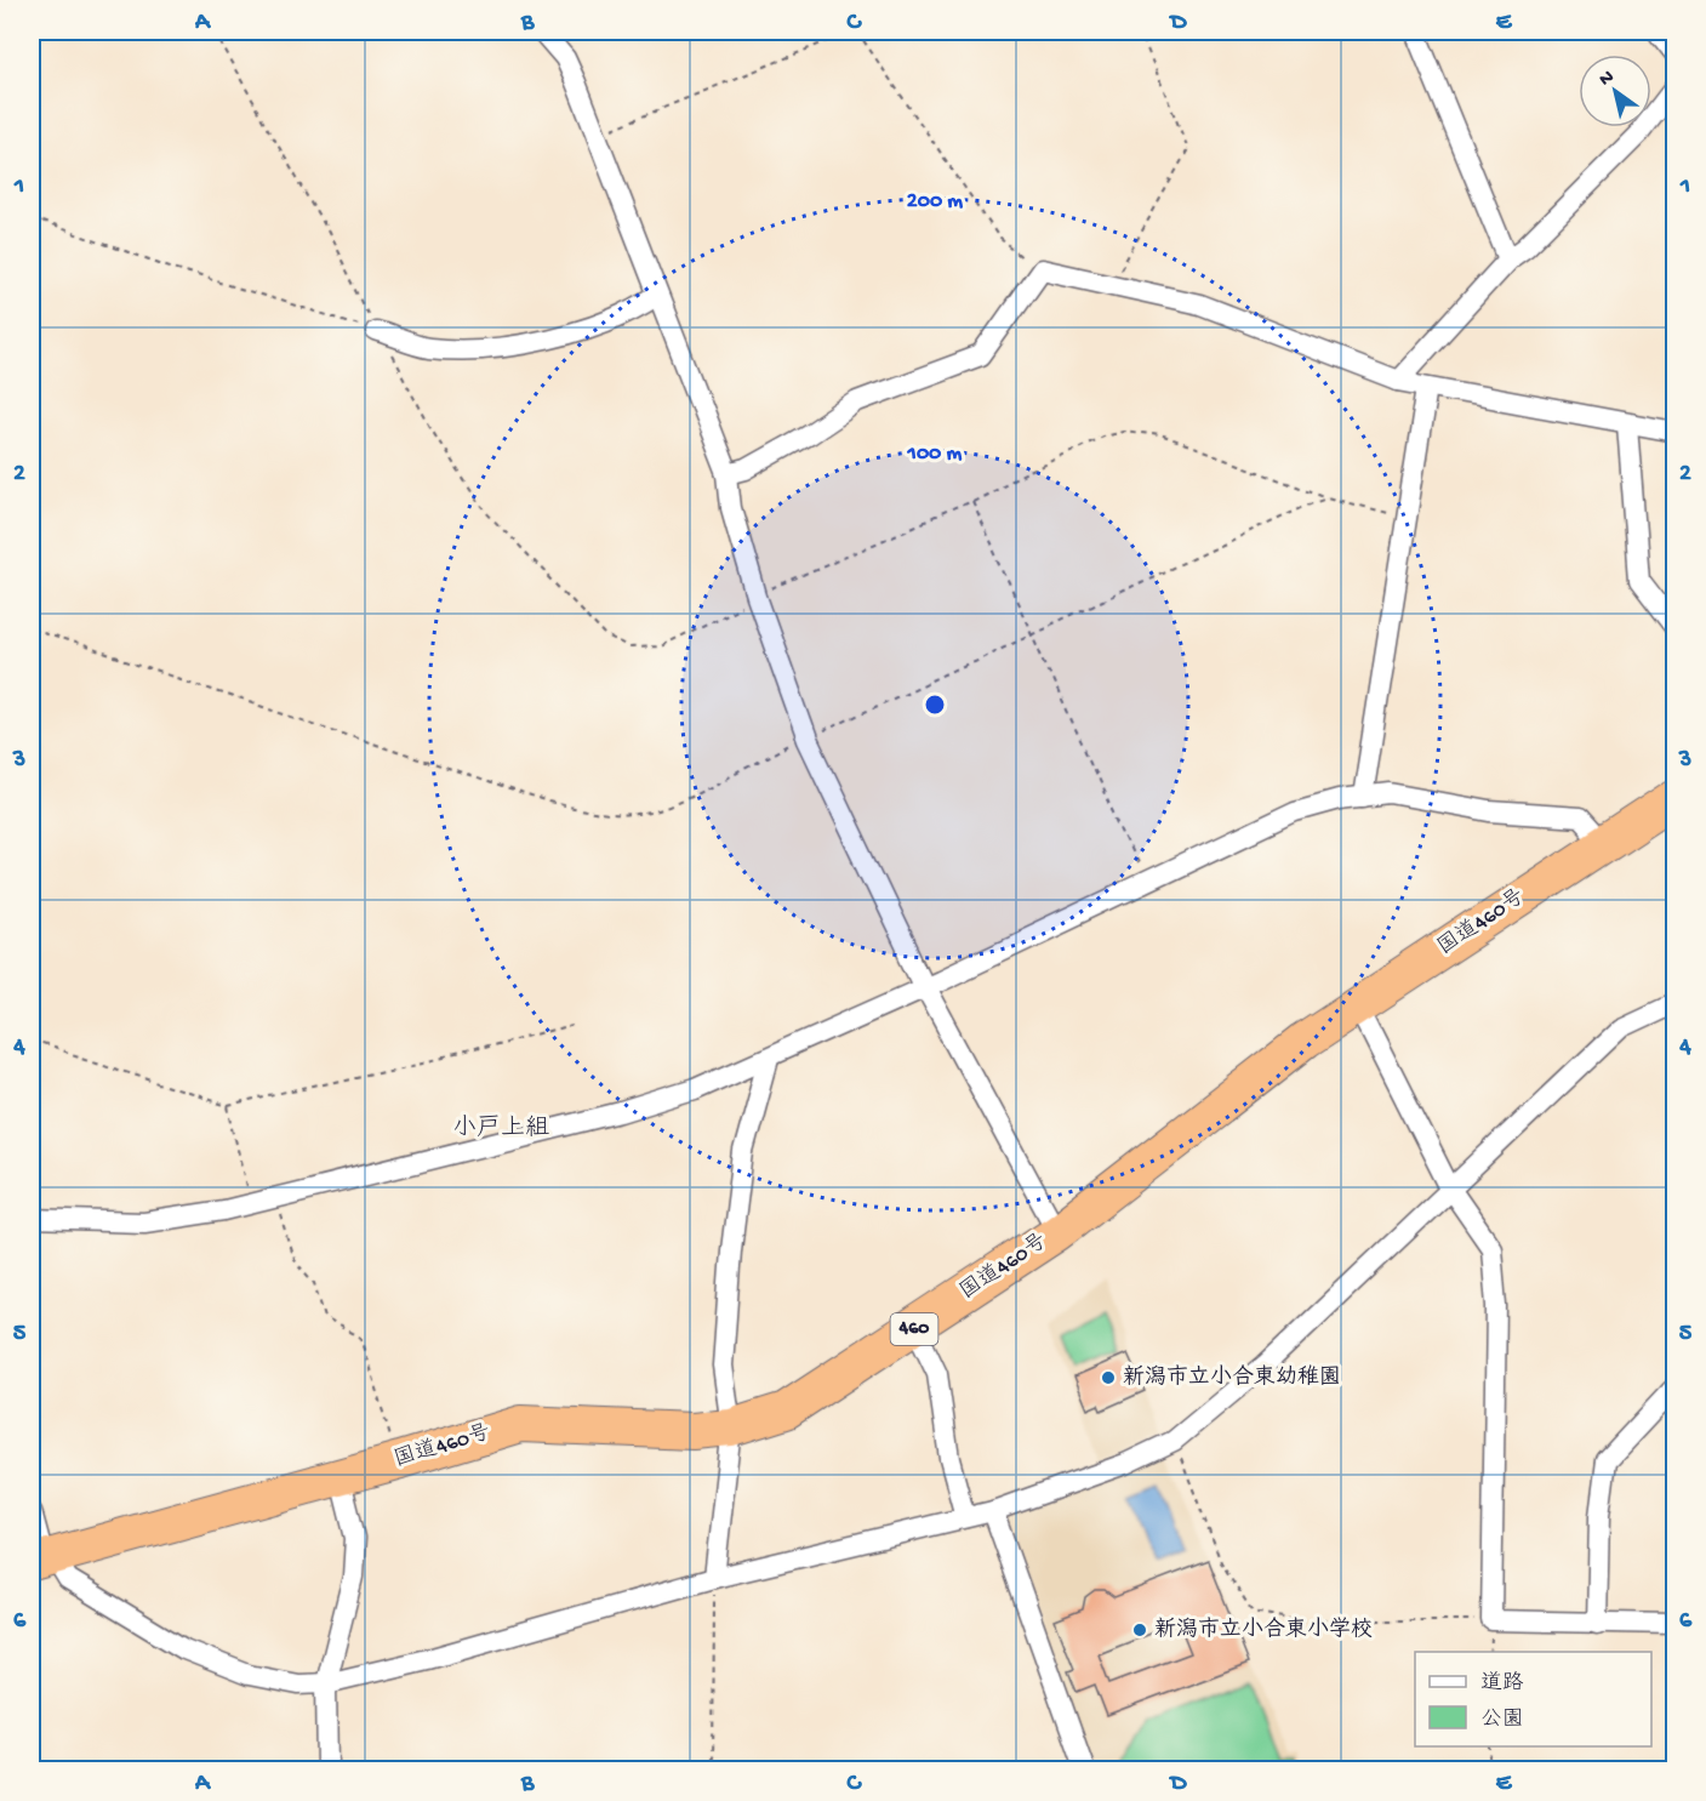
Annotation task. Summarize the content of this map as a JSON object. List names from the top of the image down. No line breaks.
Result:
{"streets":{"highway":["国道460号","460"]},"districts":["小戸上組"],"places":["新潟市立小合東幼稚園","新潟市立小合東小学校"],"legend":["道路","公園"],"north":"top left","grid":{"columns":["A","B","C","D","E"],"rows":["1","2","3","4","5","6"]},"rings":["200 m","100 m"]}
